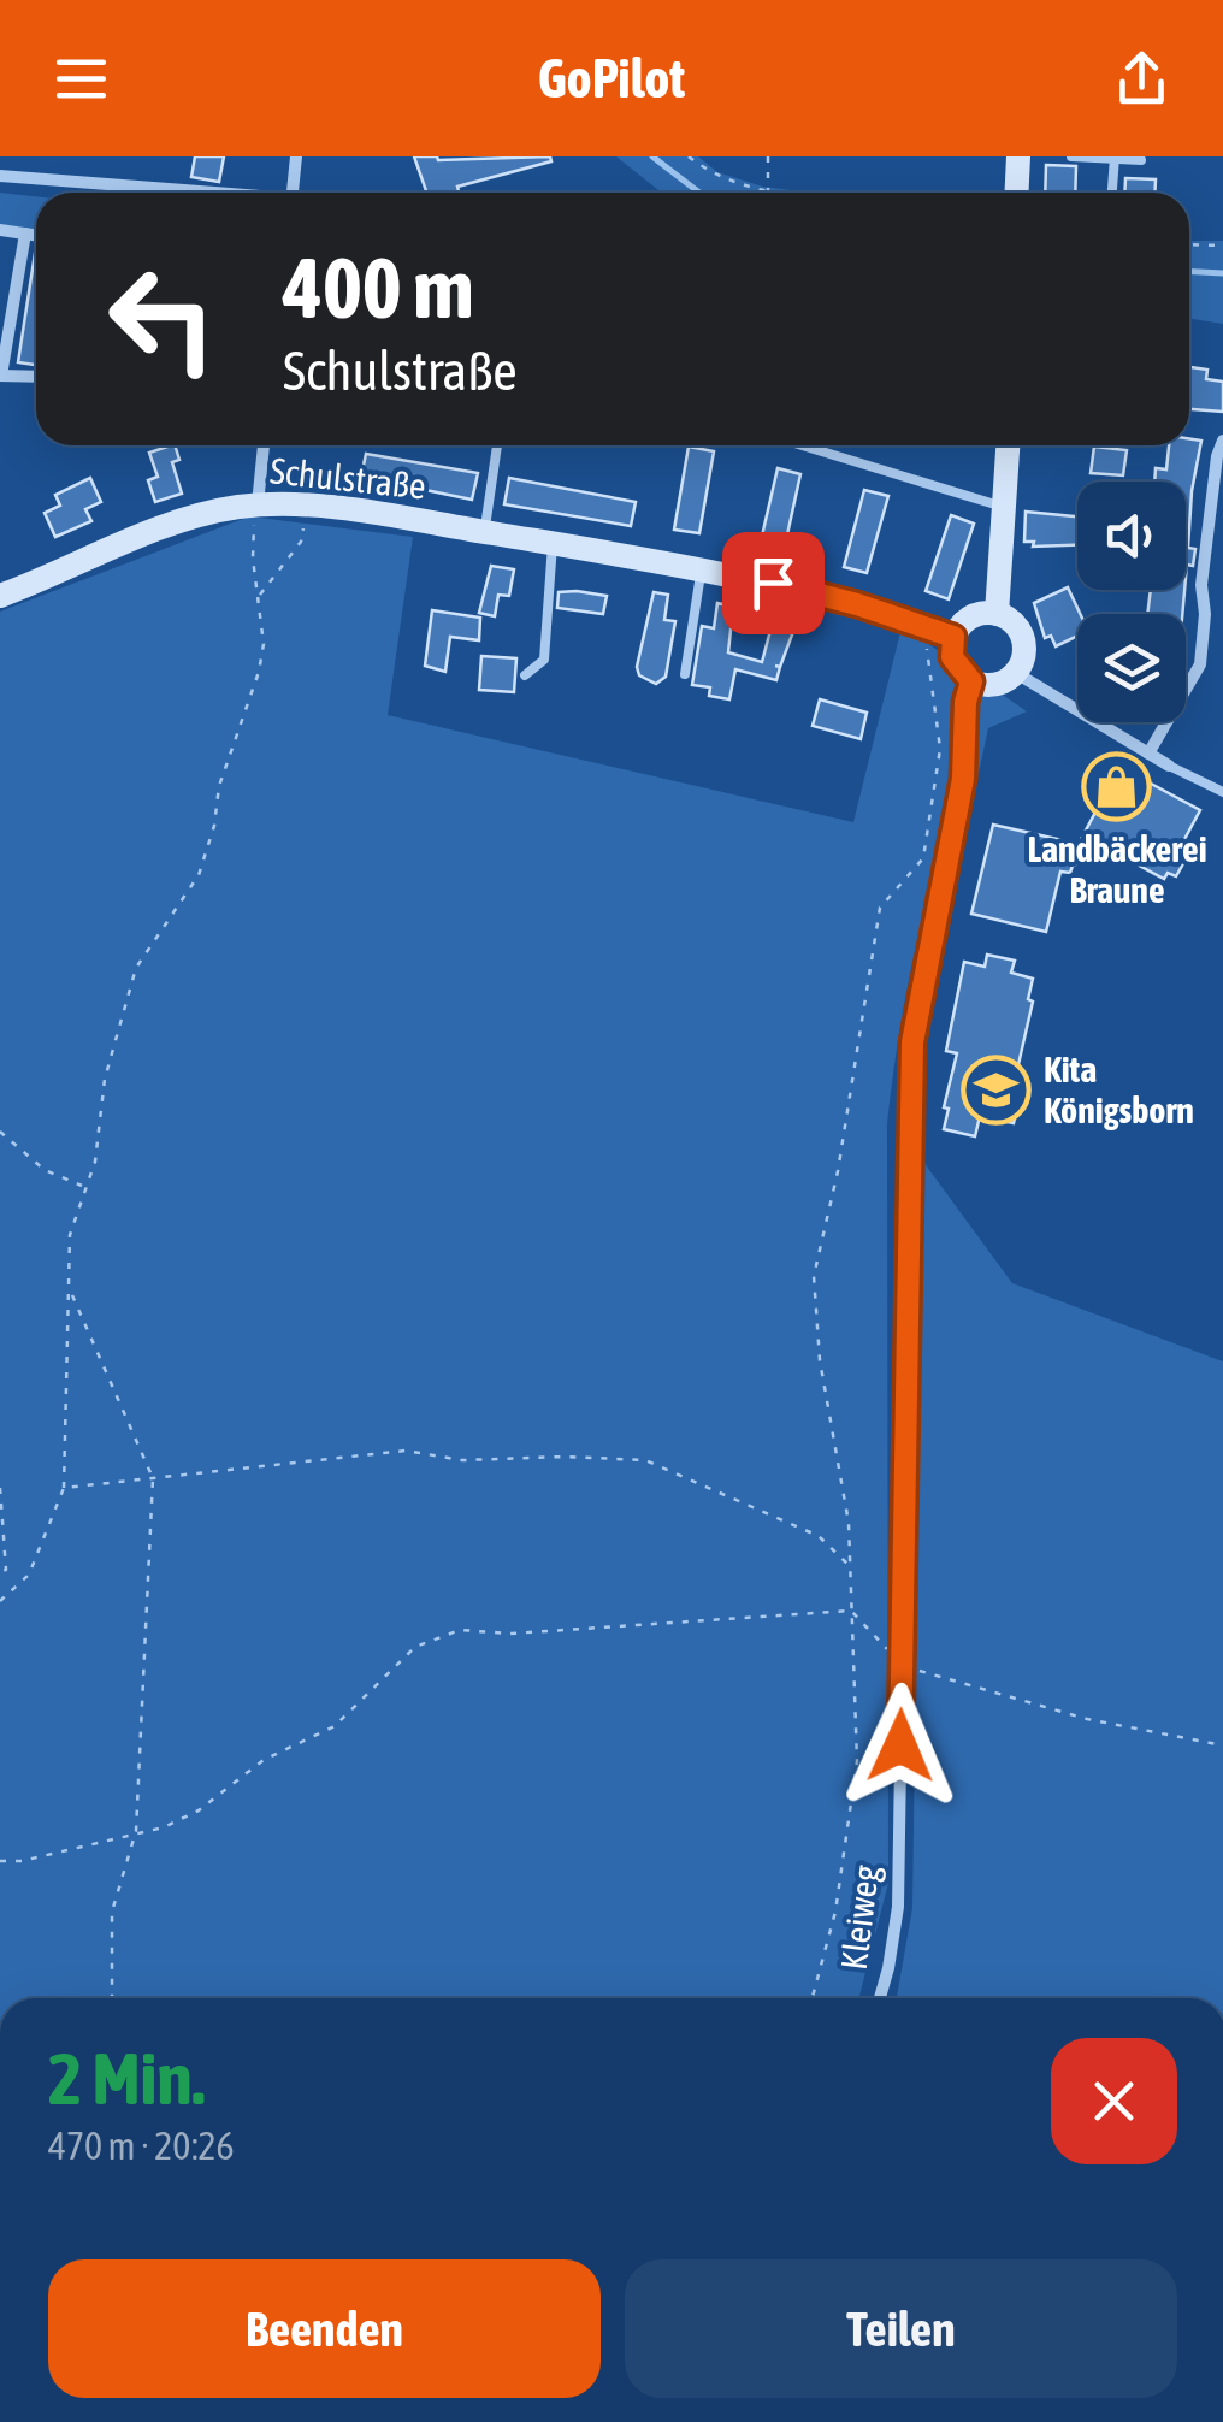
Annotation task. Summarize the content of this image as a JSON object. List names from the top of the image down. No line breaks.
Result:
{"streets":{"main road":["Schulstraße"],"street":["Kleiweg"]},"crossings":[["Schulstraße","Kleiweg"]],"places":{"shop":["Landbäckerei Braune"],"school or university":["Kita Königsborn"]},"page":{"header":"GoPilot","turn":["400 m","Schulstraße"],"heading":["2 Min.","470 m · 20:26"],"buttons":["Beenden","Teilen"]}}
